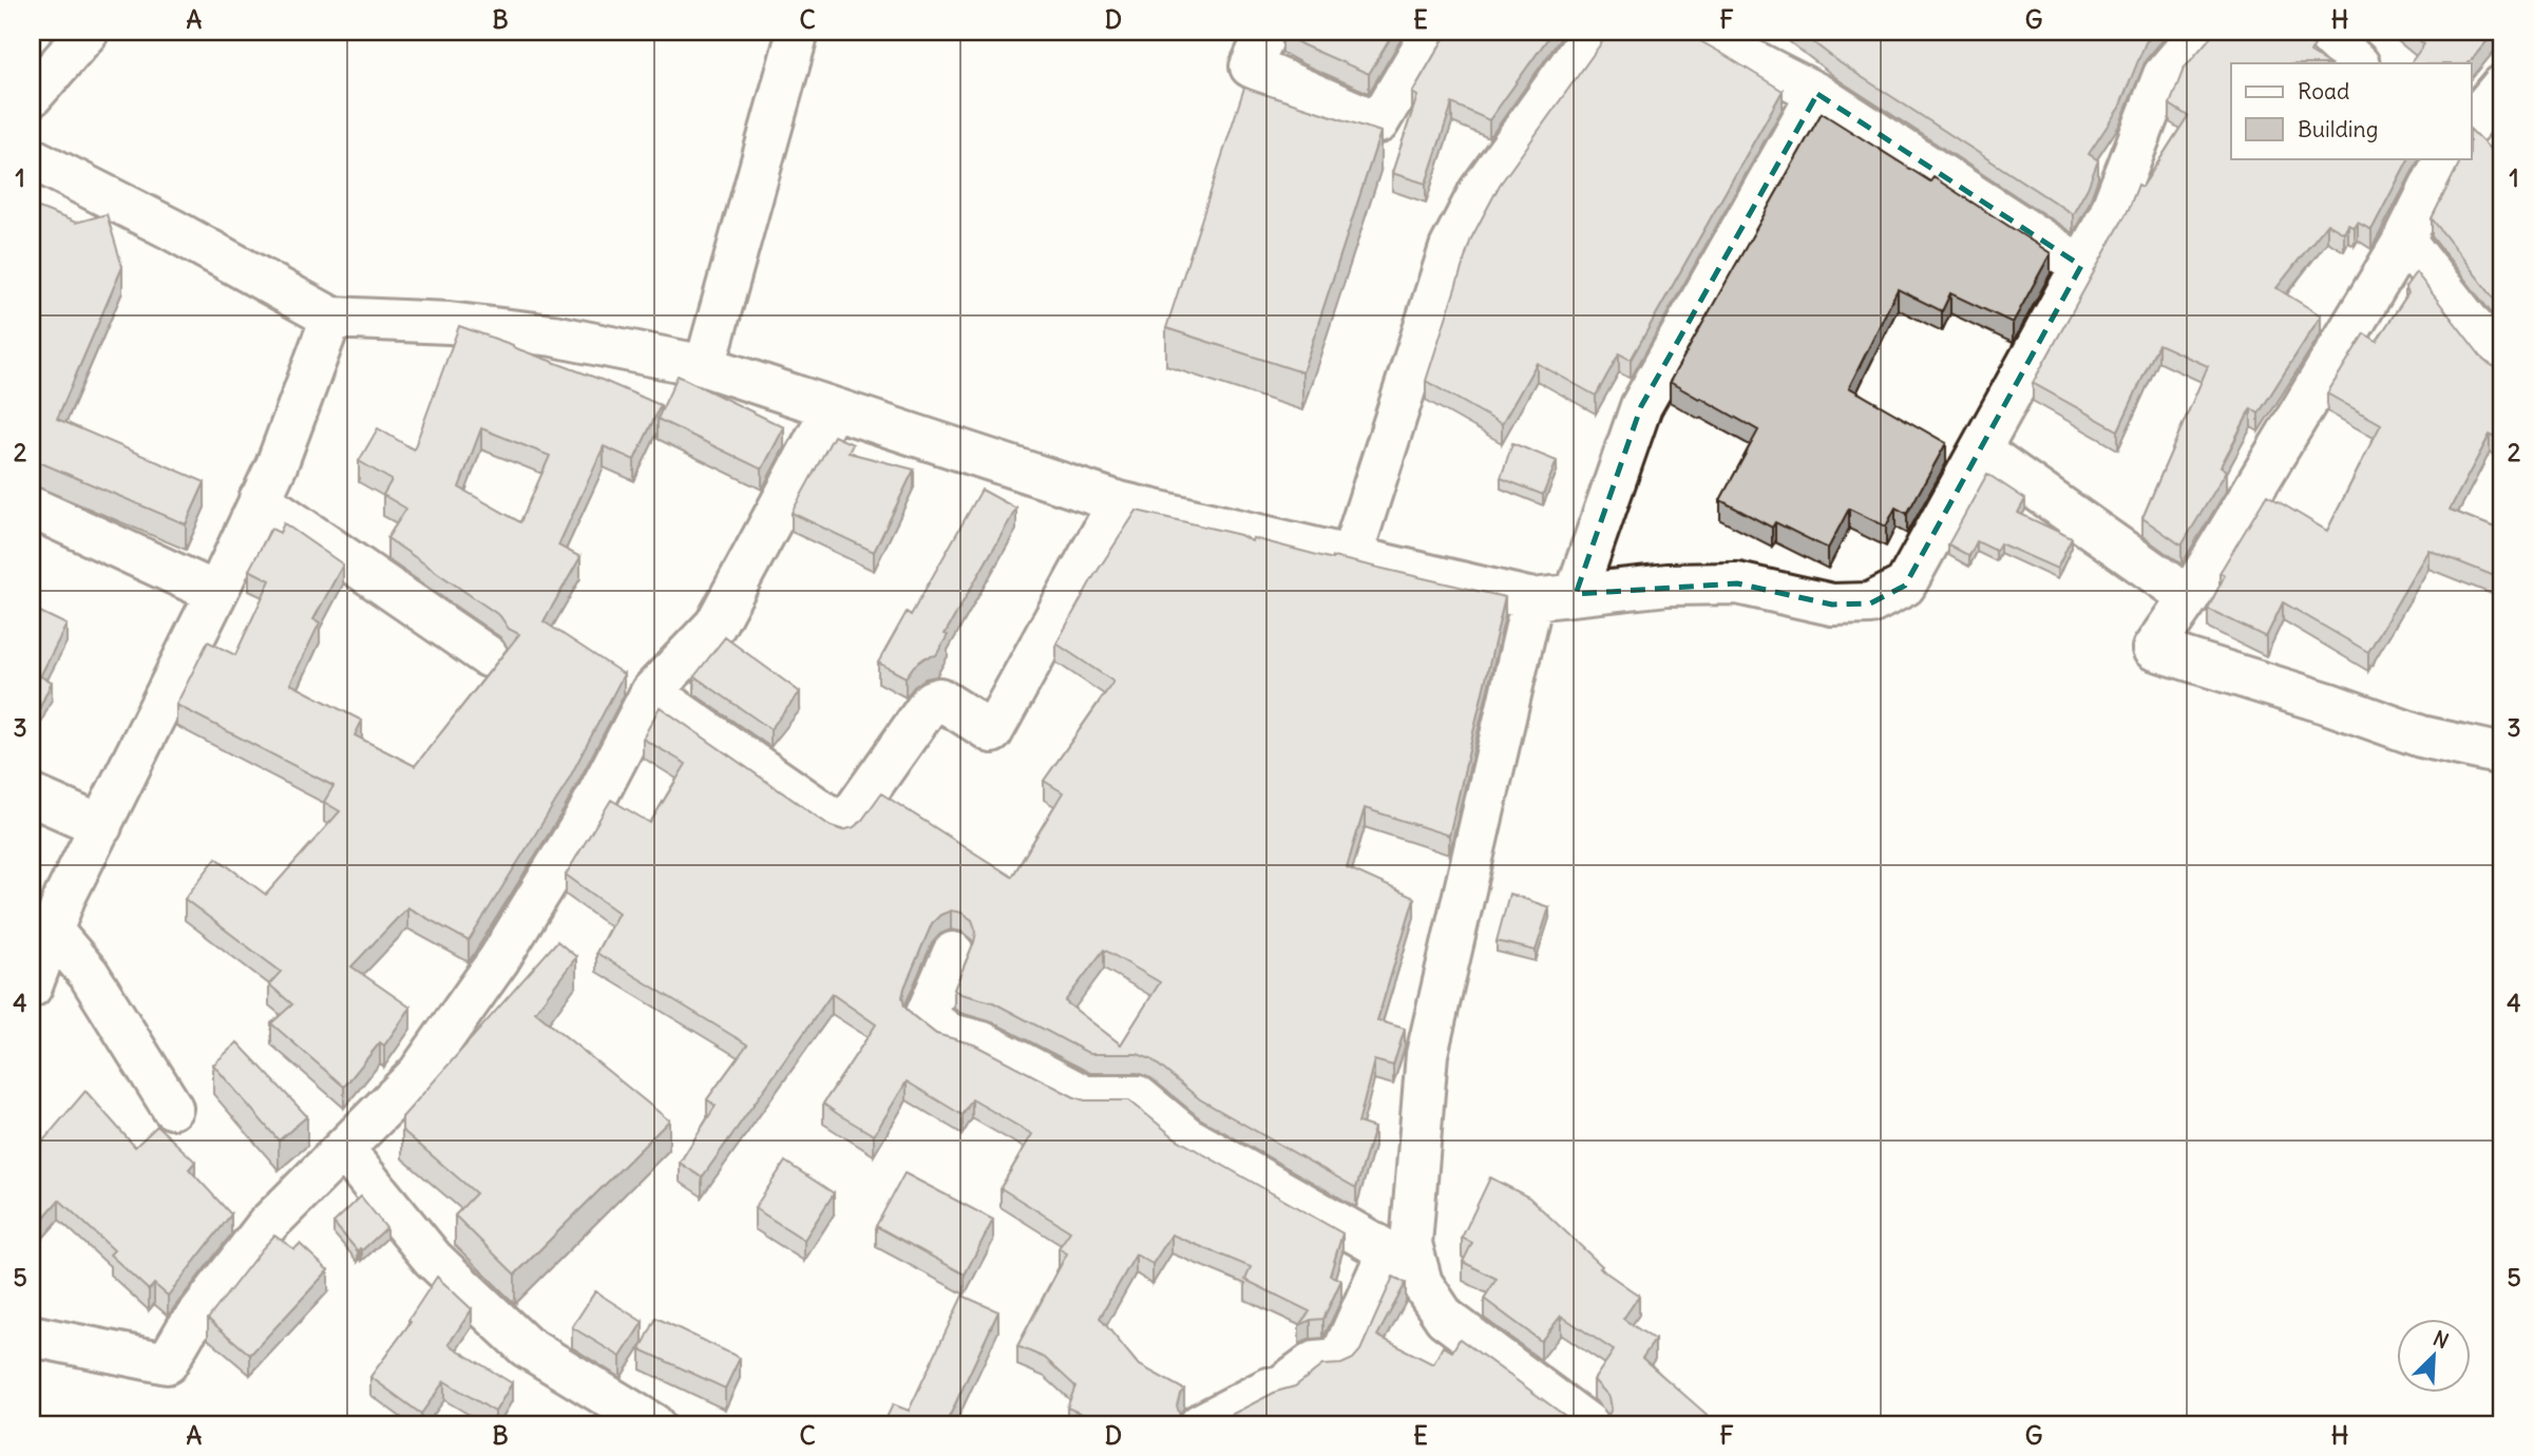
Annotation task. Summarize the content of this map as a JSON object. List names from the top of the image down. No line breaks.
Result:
{"legend":["Road","Building"],"north":"top right","grid":{"columns":["A","B","C","D","E","F","G","H"],"rows":["1","2","3","4","5"]}}
